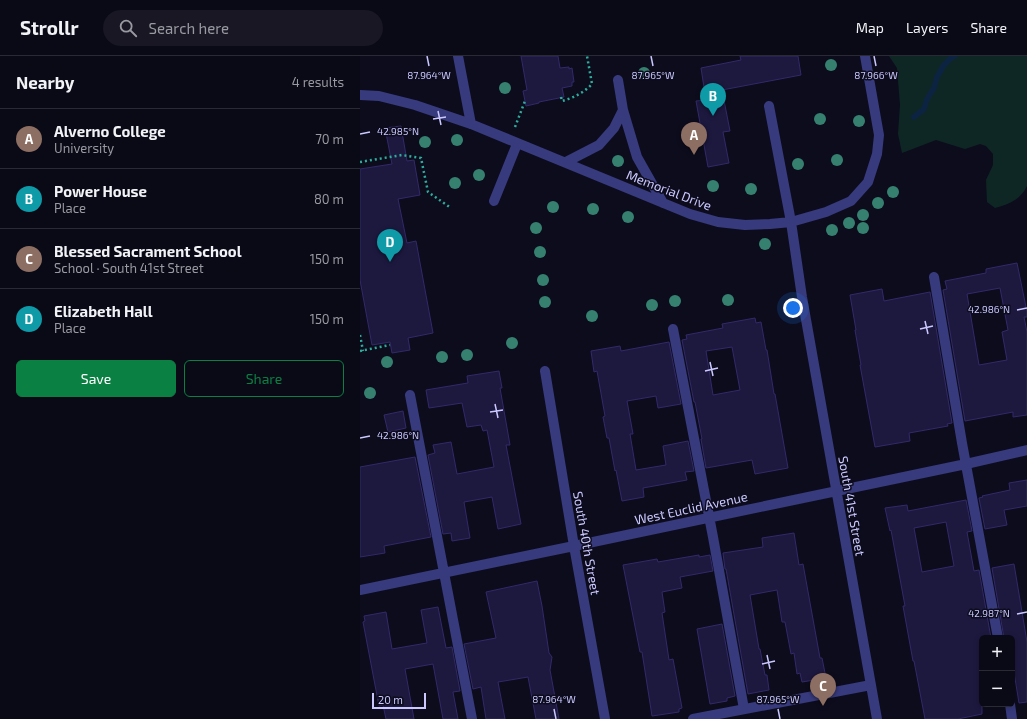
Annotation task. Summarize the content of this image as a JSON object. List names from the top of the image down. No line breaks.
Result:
{"streets":{"street":["Memorial Drive","South 41st Street","West Euclid Avenue","South 40th Street"]},"crossings":[["Memorial Drive","South 41st Street"],["South 41st Street","West Euclid Avenue"],["West Euclid Avenue","South 40th Street"]],"scale_bar":"20 m","page":{"header":"Strollr","search":"Search here","nav":["Map","Layers","Share"],"heading":["Nearby","4 results"],"pins":["B","A","D","C"],"list":[{"mark":"A","name":"Alverno College","note":"University","value":"70 m"},{"mark":"B","name":"Power House","note":"Place","value":"80 m"},{"mark":"C","name":"Blessed Sacrament School","note":"School · South 41st Street","value":"150 m"},{"mark":"D","name":"Elizabeth Hall","note":"Place","value":"150 m"}],"buttons":["Save","Share"],"map_buttons":["+","−"],"scale":"20 m"},"coordinates":["87.964°W","87.965°W","87.966°W","42.985°N","42.986°N","42.987°N"]}
